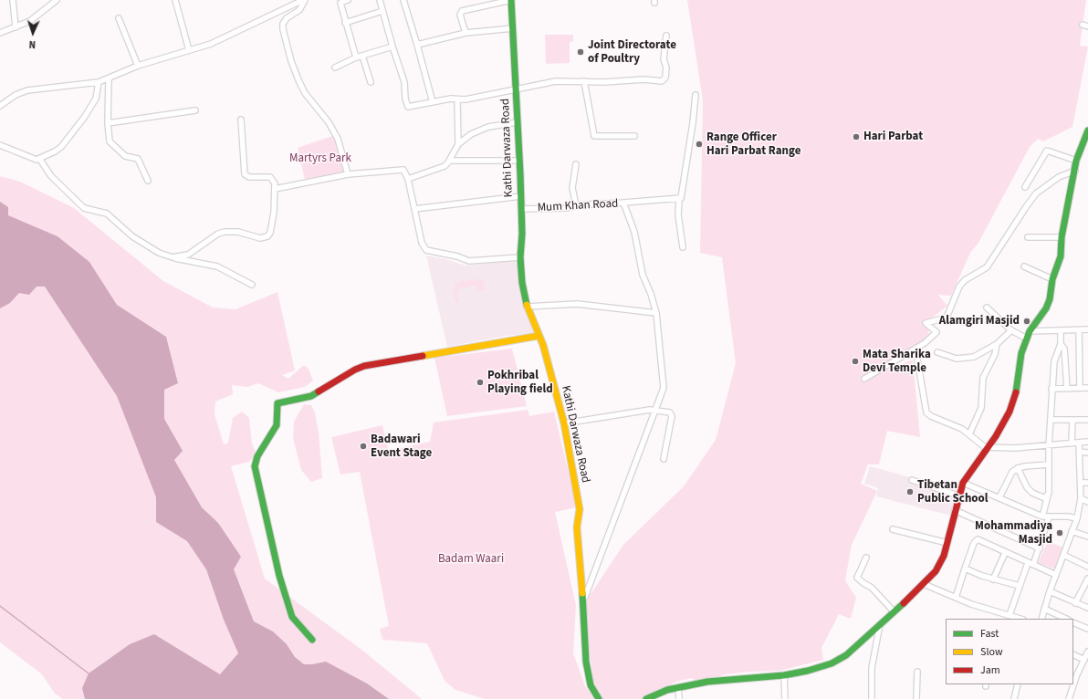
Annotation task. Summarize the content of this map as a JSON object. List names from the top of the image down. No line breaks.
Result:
{"streets":{"street":["Kathi Darwaza Road","Mum Khan Road"]},"crossings":[["Kathi Darwaza Road","Mum Khan Road"]],"parks":["Martyrs Park","Badam Waari"],"places":["Joint Directorate of Poultry","Hari Parbat","Range Officer Hari Parbat Range","Alamgiri Masjid","Mata Sharika Devi Temple","Pokhribal Playing field","Badawari Event Stage","Tibetan Public School","Mohammadiya Masjid"],"legend":["Fast","Slow","Jam"],"north":"bottom"}
